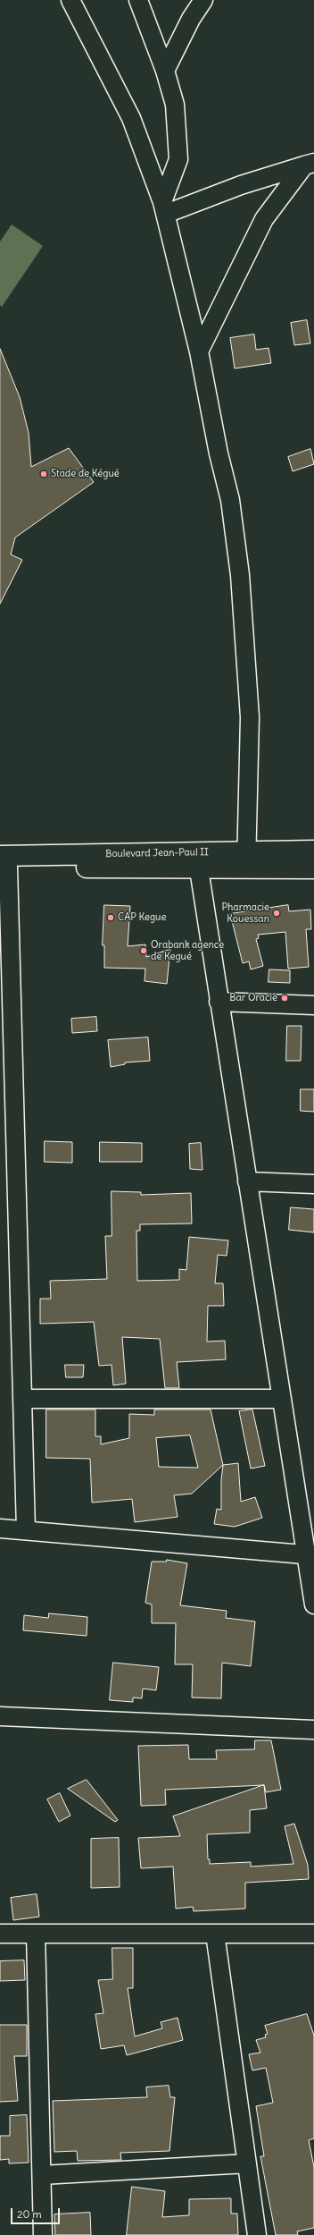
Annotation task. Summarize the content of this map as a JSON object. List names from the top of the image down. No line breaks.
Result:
{"streets":{"main road":["Boulevard Jean-Paul II"]},"places":["Stade de Kégué","Pharmacie Kouessan","CAP Kegue","Orabank agence de Kegué","Bar Oracle"],"scale_bar":"20 m"}
